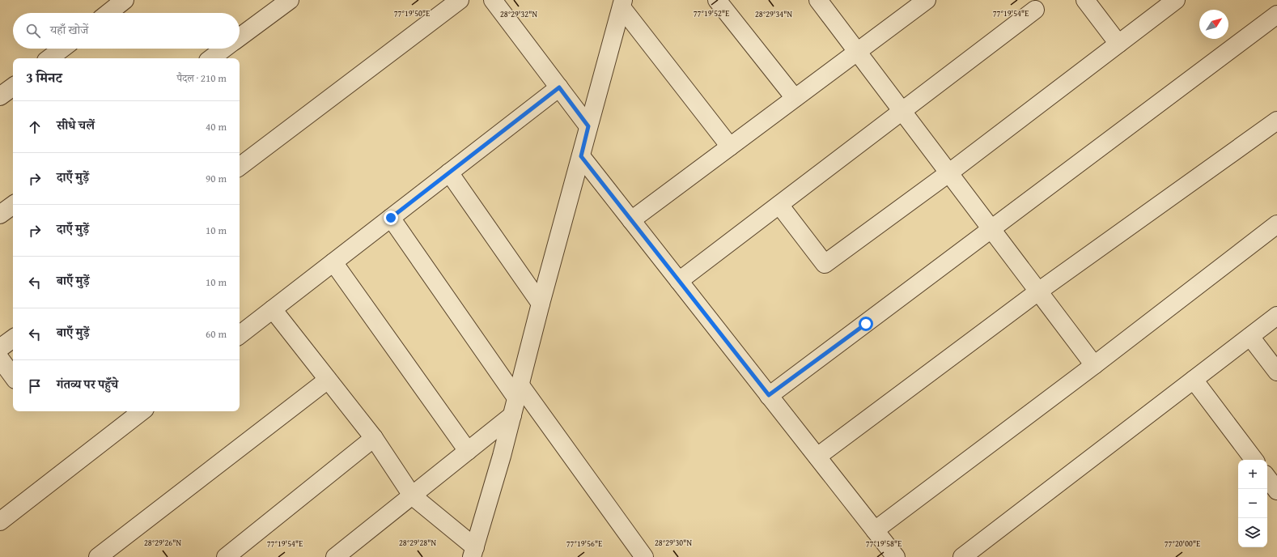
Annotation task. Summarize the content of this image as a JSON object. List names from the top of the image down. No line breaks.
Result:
{"north":"top right","page":{"search":"यहाँ खोजें","heading":["3 मिनट","पैदल · 210 m"],"list":[["सीधे चलें","40 m"],["दाएँ मुड़ें","90 m"],["दाएँ मुड़ें","10 m"],["बाएँ मुड़ें","10 m"],["बाएँ मुड़ें","60 m"],"गंतव्य पर पहुँचे"],"map_buttons":["+","−"]},"coordinates":["77°19'50\"E","77°19'52\"E","77°19'54\"E","28°29'32\"N","28°29'34\"N","28°29'26\"N","28°29'28\"N","28°29'30\"N","77°19'56\"E","77°19'58\"E","77°20'00\"E"]}
